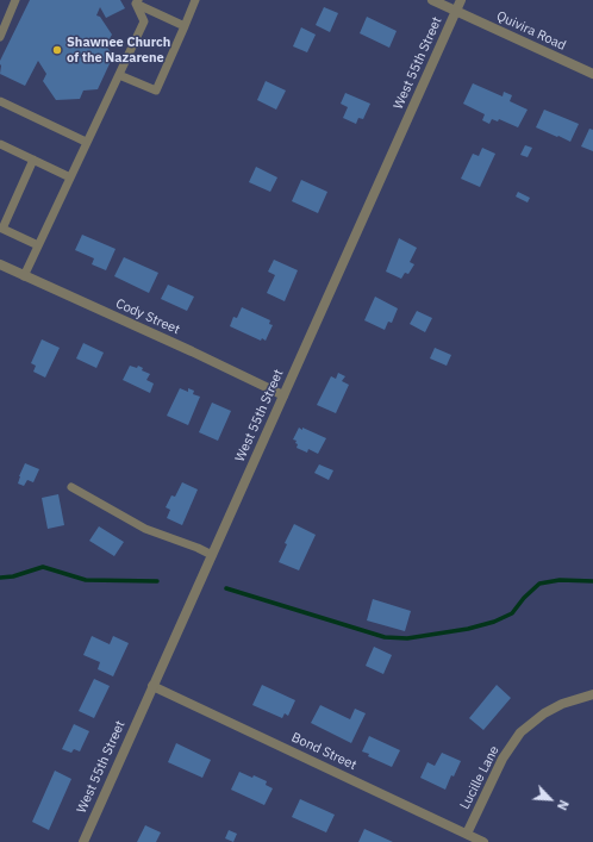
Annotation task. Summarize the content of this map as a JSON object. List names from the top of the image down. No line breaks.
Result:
{"streets":{"street":["Quivira Road","West 55th Street","Cody Street","Bond Street","Lucille Lane"]},"crossings":[["Quivira Road","West 55th Street"],["West 55th Street","Cody Street"],["West 55th Street","Bond Street"],["Bond Street","Lucille Lane"]],"places":["Shawnee Church of the Nazarene"],"north":"bottom right"}
